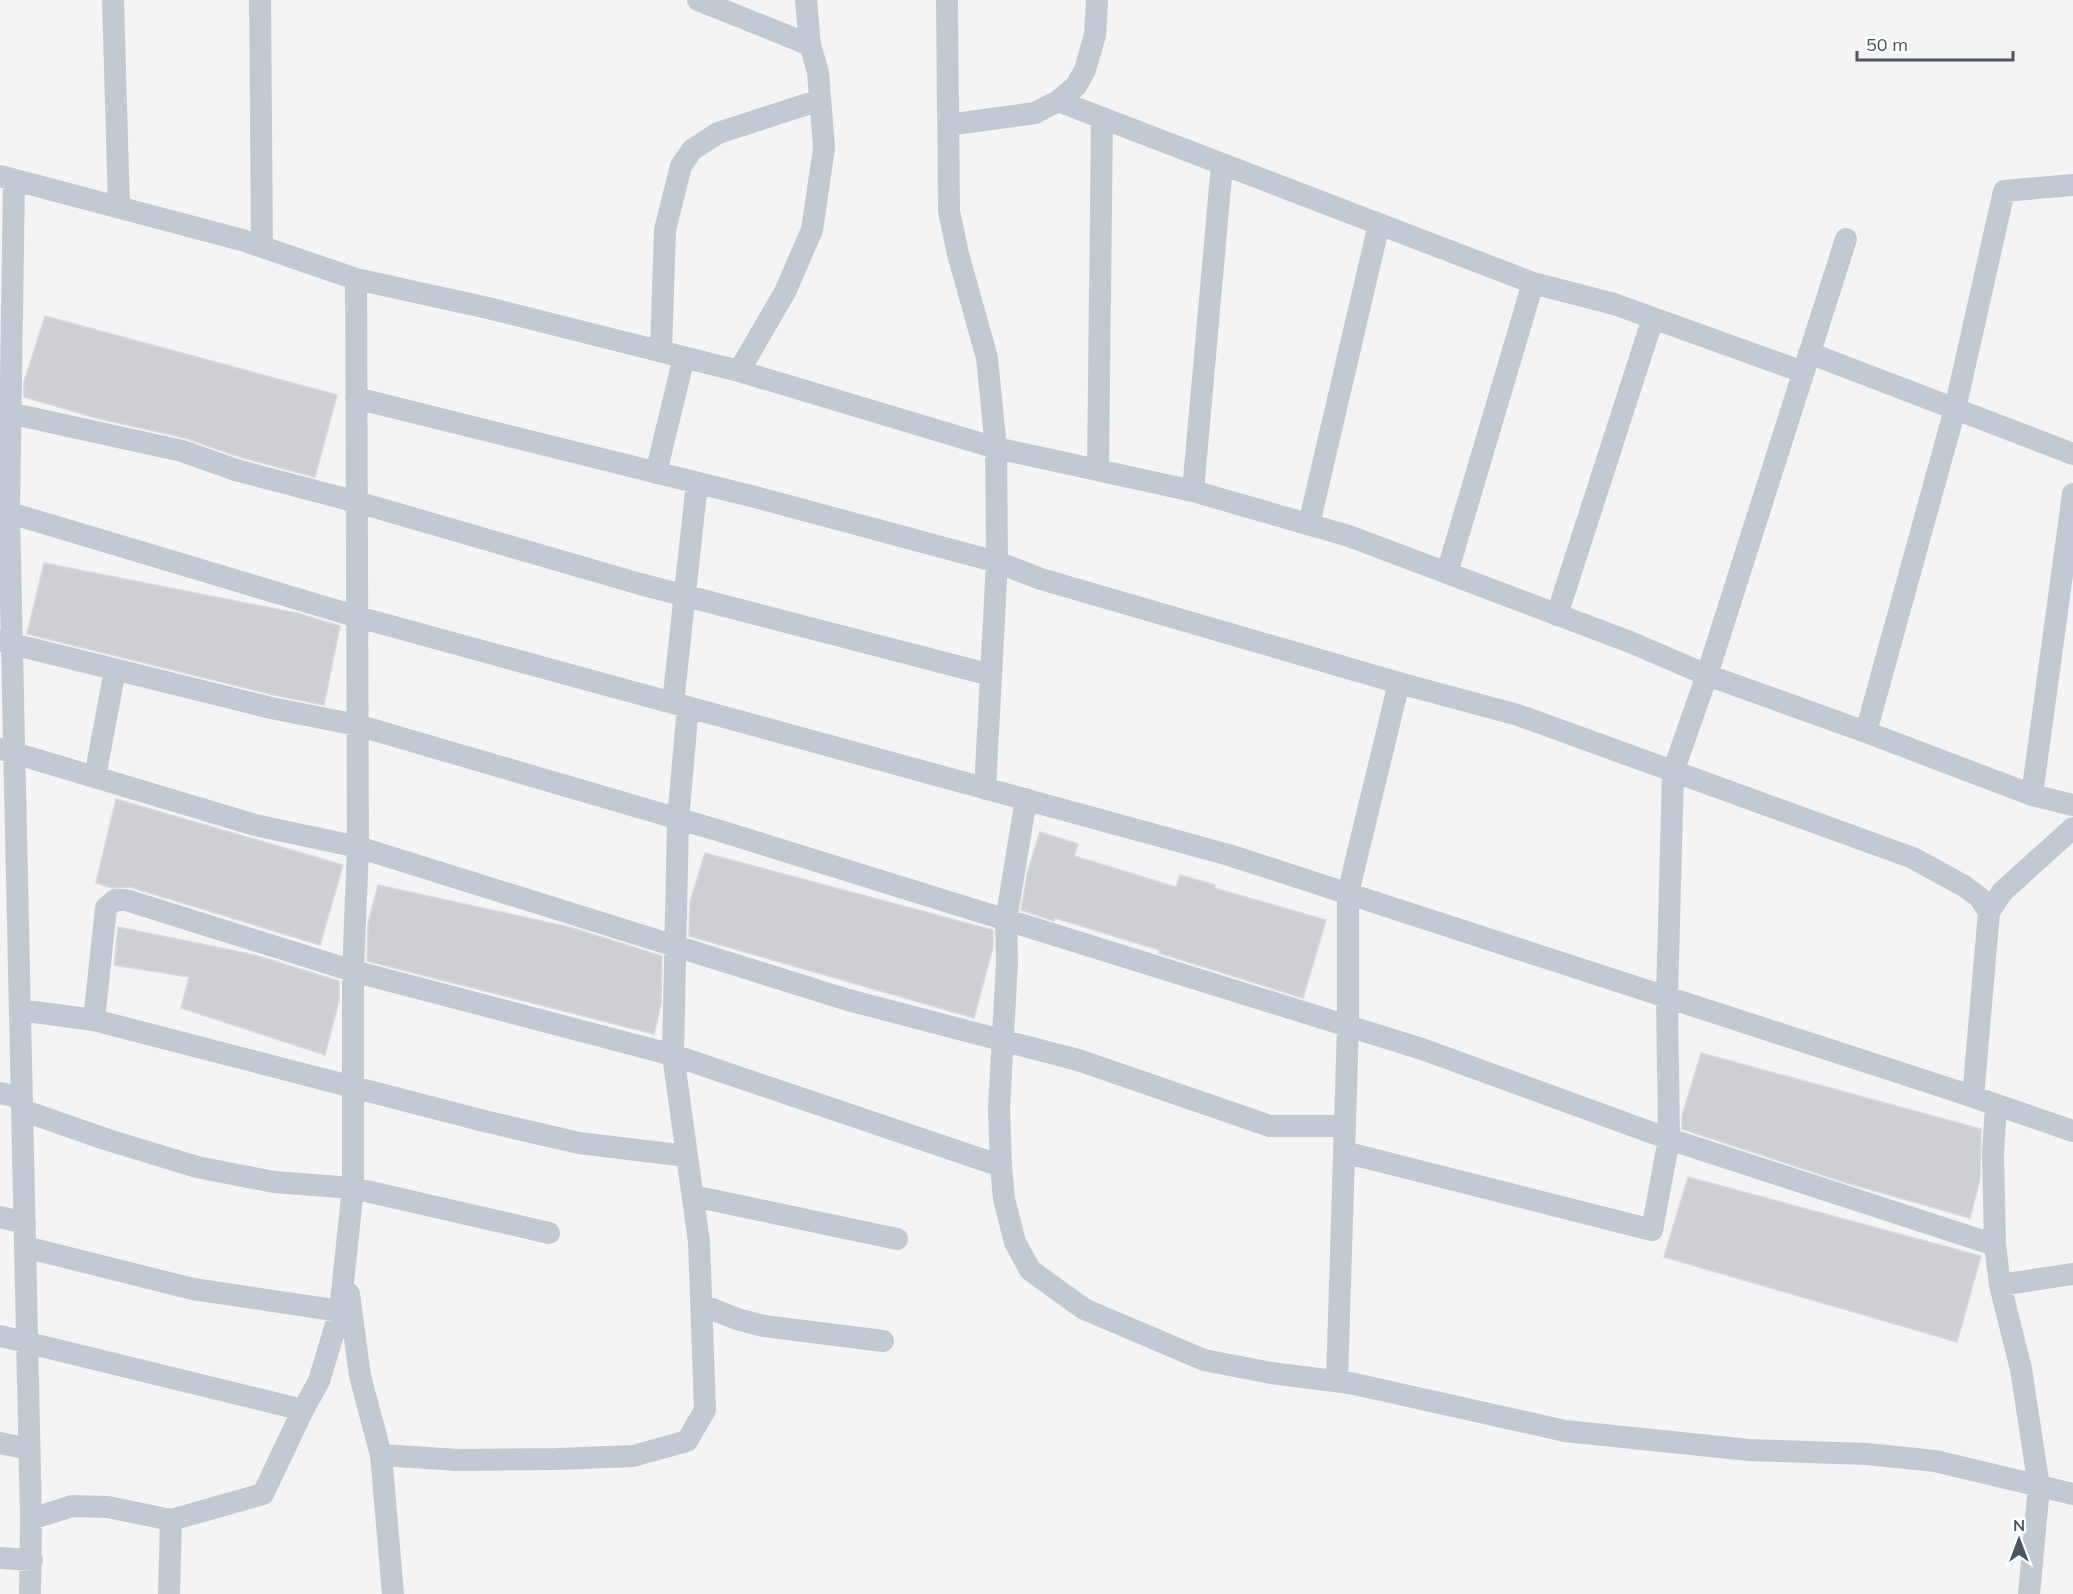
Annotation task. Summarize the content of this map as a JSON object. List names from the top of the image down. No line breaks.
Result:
{"scale_bar":"50 m","north":"top"}
